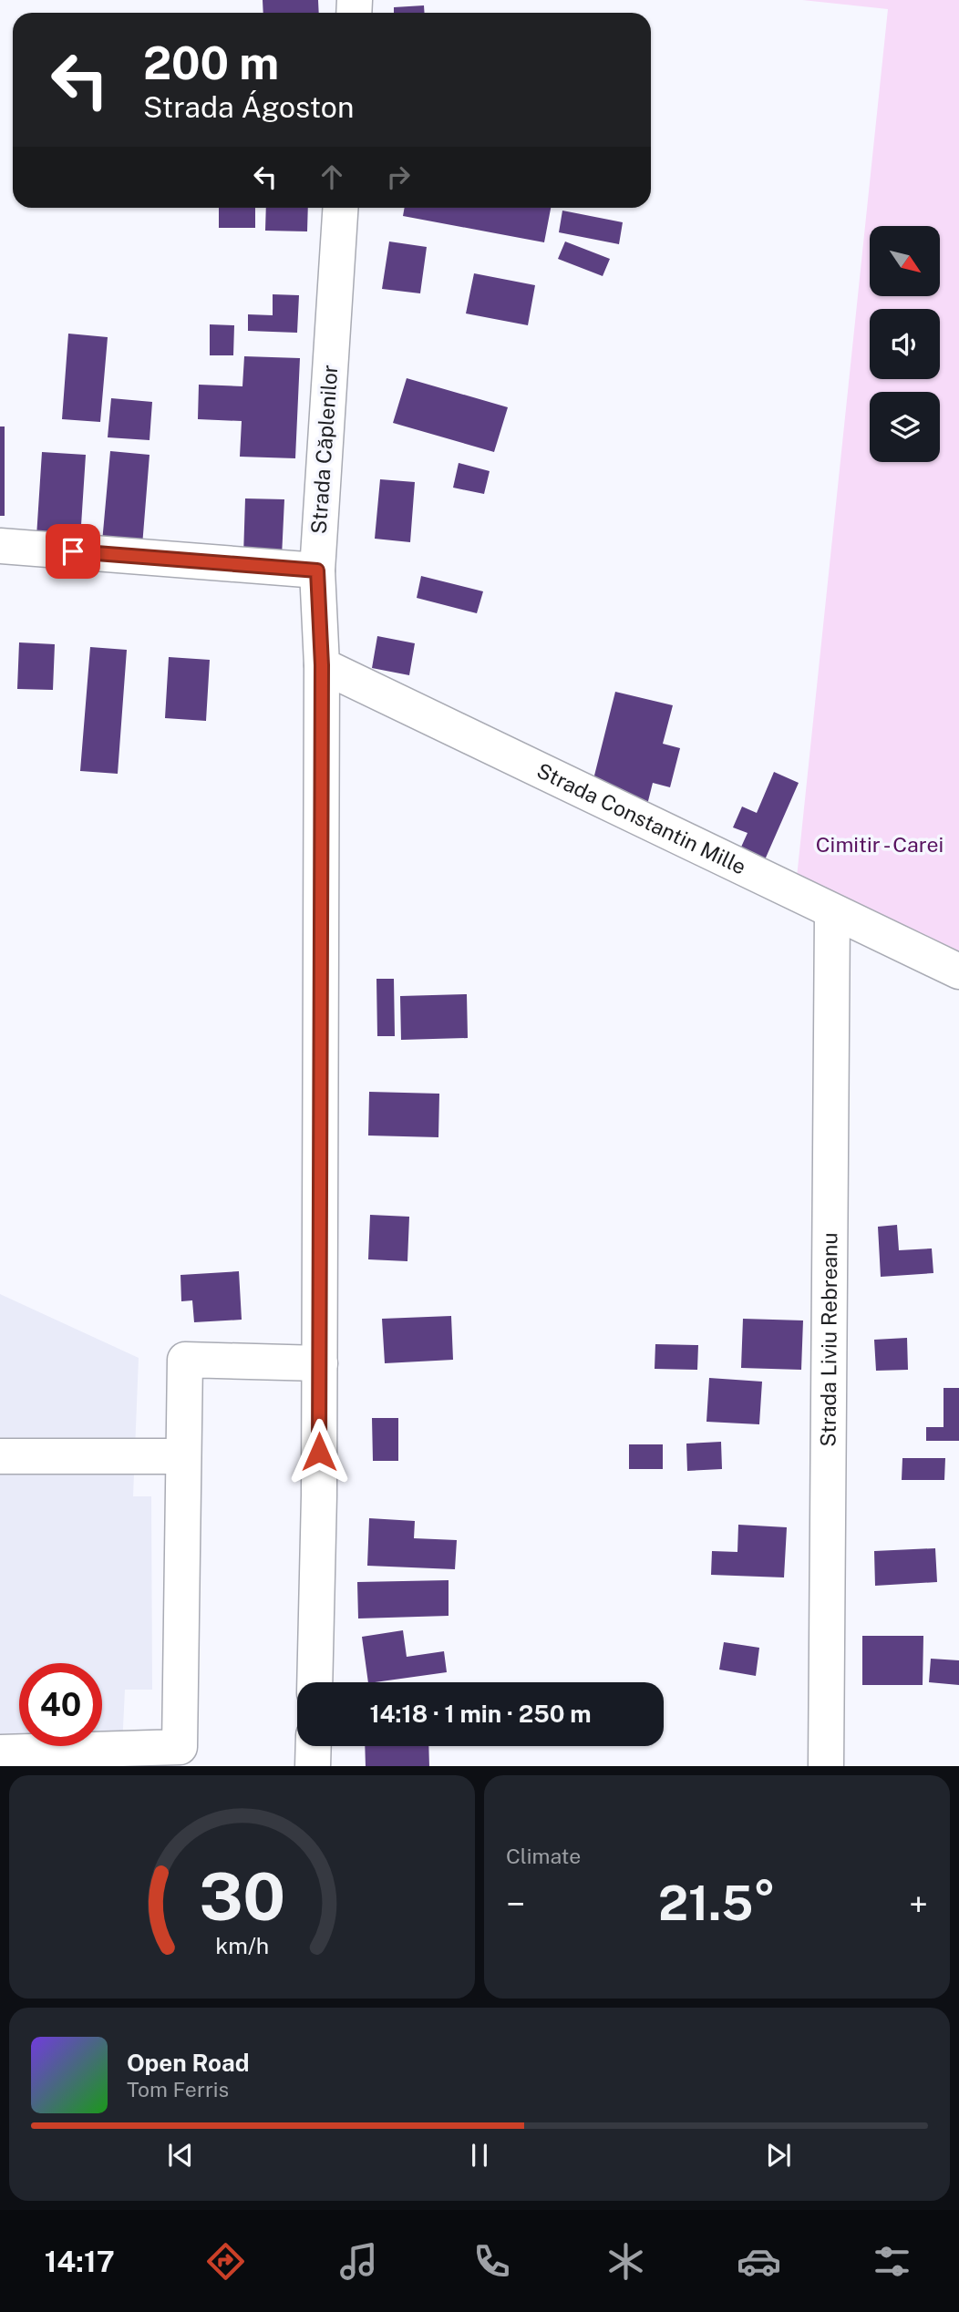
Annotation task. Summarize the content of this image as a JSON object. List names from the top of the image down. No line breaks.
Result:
{"streets":{"street":["Strada Căplenilor","Strada Constantin Mille","Strada Liviu Rebreanu"]},"crossings":[["Strada Căplenilor","Strada Constantin Mille"],["Strada Constantin Mille","Strada Liviu Rebreanu"]],"parks":["Cimitir - Carei"],"north":"bottom right","page":{"turn":["200 m","Strada Ágoston"],"limit":"40","trip":"14:18 · 1 min · 250 m","tile":"Climate","heat":["−","21.5°","+"],"song":["Open Road","Tom Ferris"],"tabs":"14:17","gauge":["30","km/h"]}}
